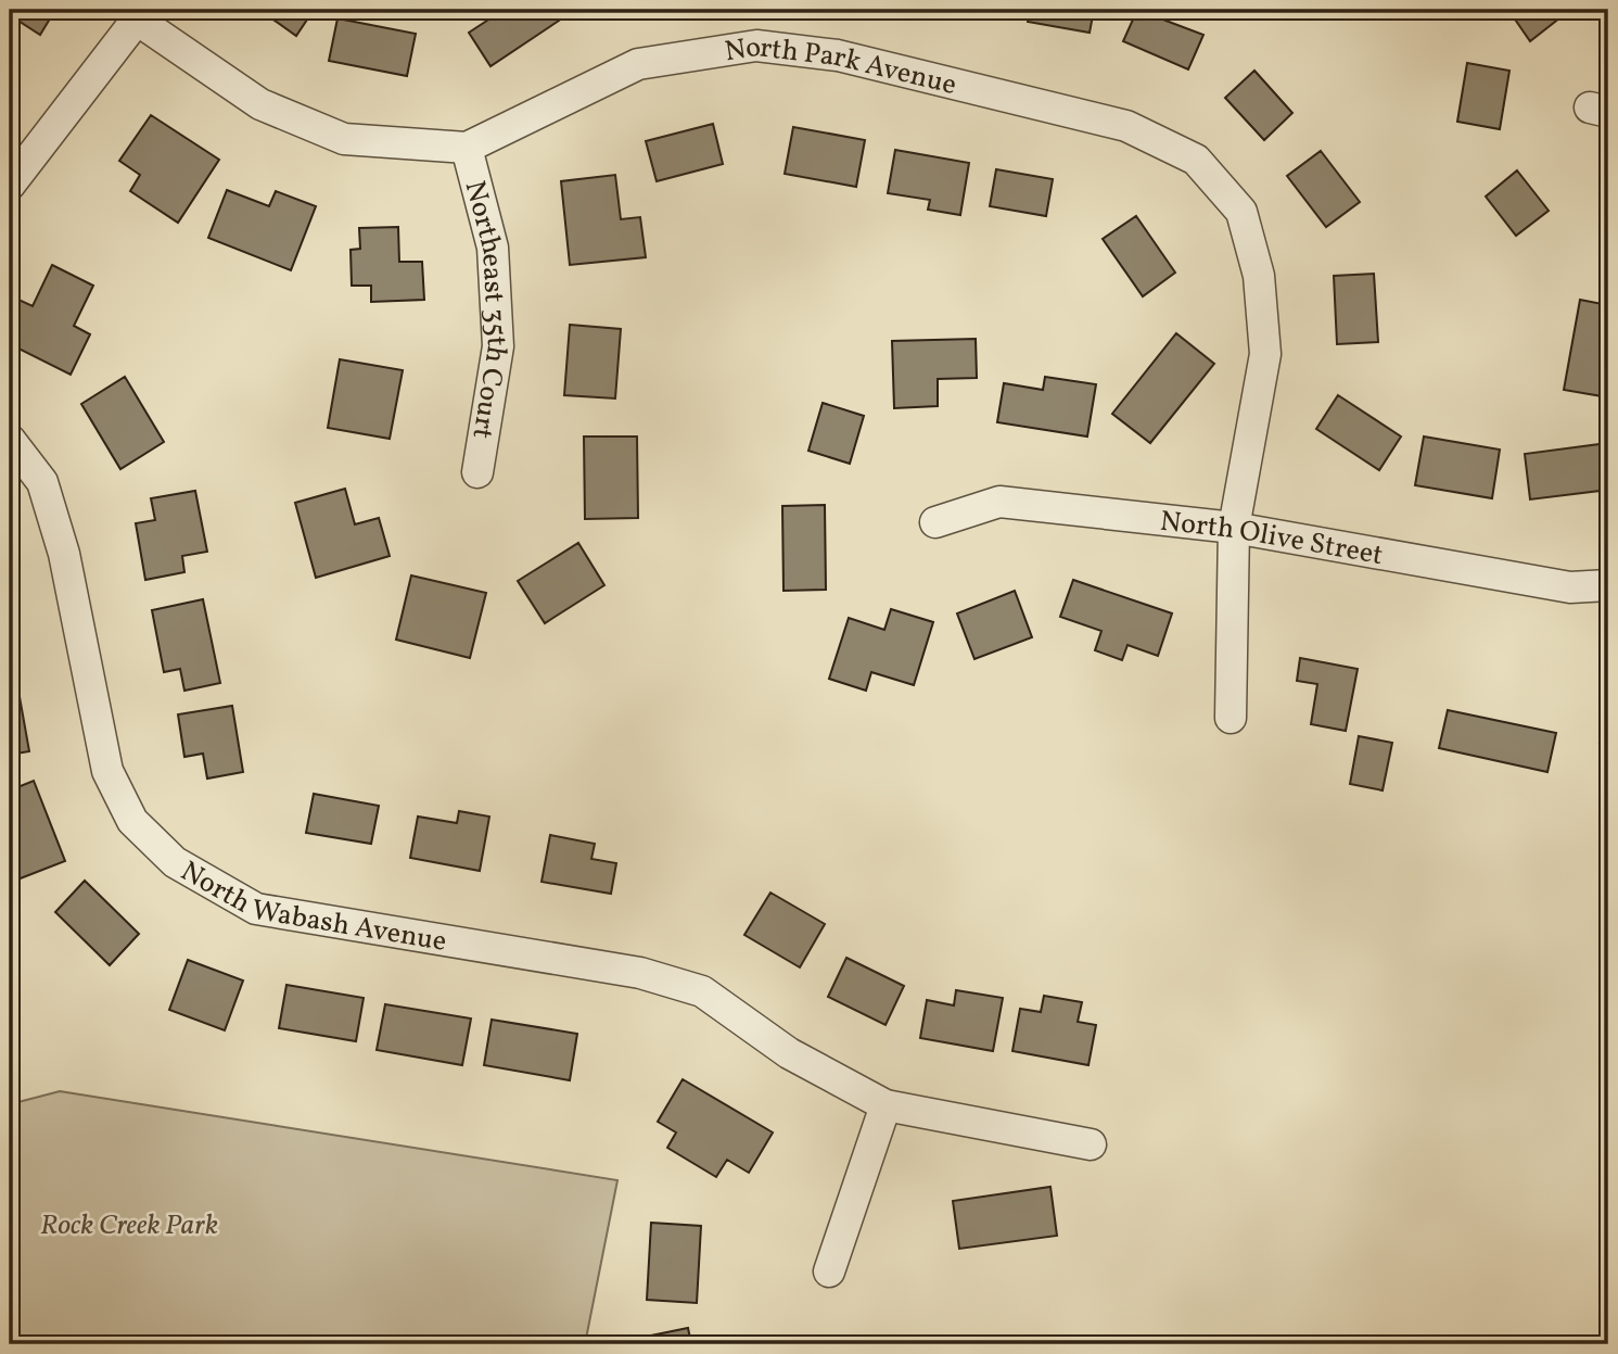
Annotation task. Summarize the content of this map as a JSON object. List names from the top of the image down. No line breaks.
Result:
{"streets":{"street":["North Park Avenue","Northeast 35th Court","North Olive Street","North Wabash Avenue"]},"crossings":[["North Park Avenue","Northeast 35th Court"],["North Park Avenue","North Olive Street"]],"parks":["Rock Creek Park"]}
